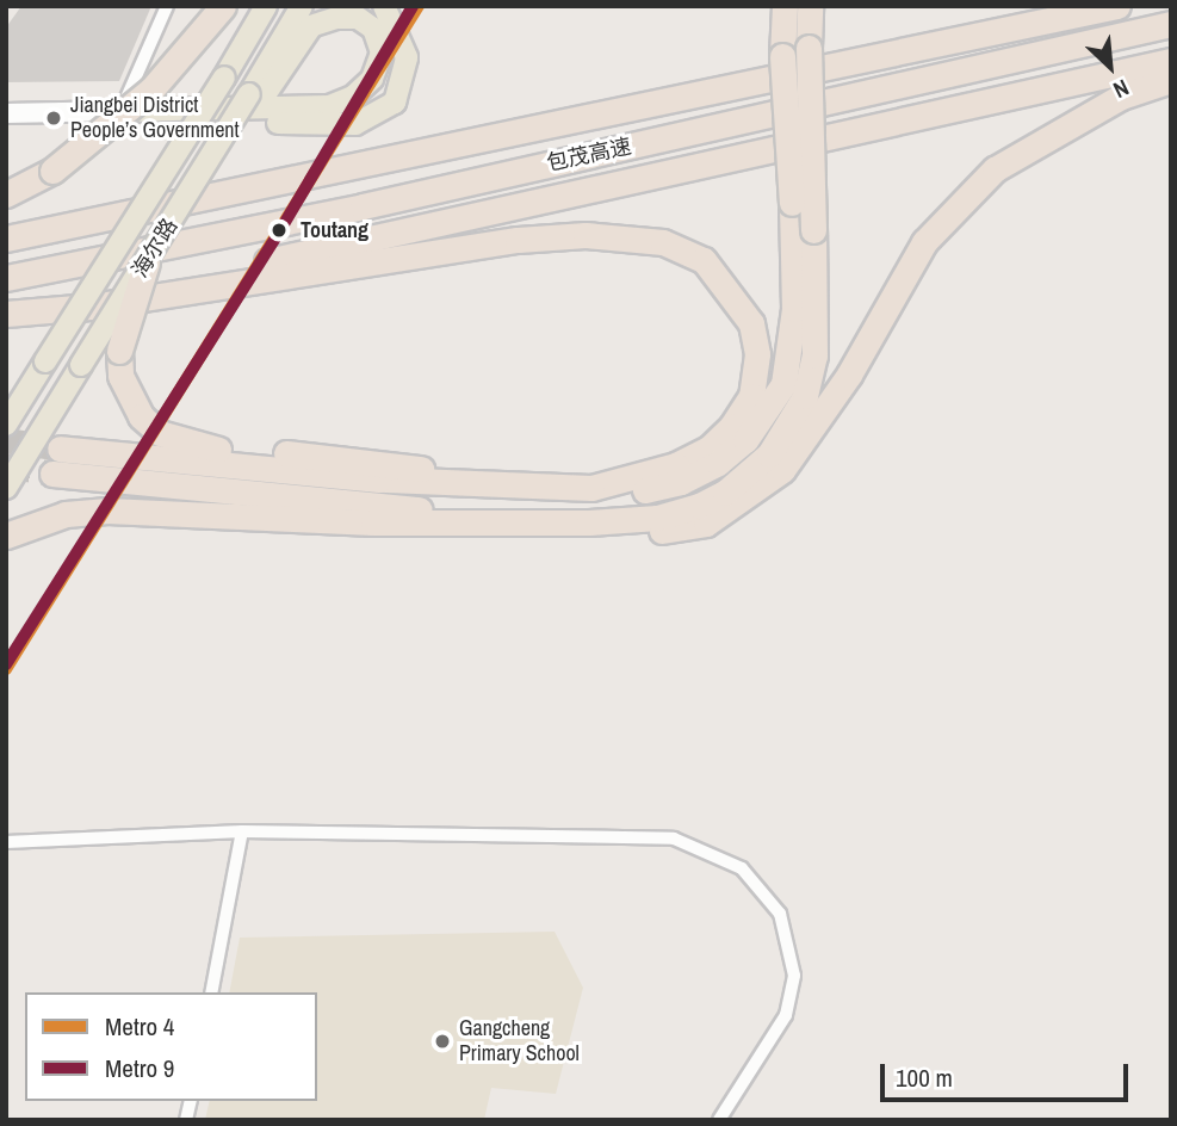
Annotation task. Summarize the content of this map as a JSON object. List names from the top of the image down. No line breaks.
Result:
{"streets":{"highway":["包茂高速"],"main road":["海尔路"]},"places":["Jiangbei District People’s Government","Toutang","Gangcheng Primary School"],"lines":["metro line 4","metro line 9"],"legend":["Metro 4","Metro 9"],"scale_bar":"100 m","north":"bottom right"}
